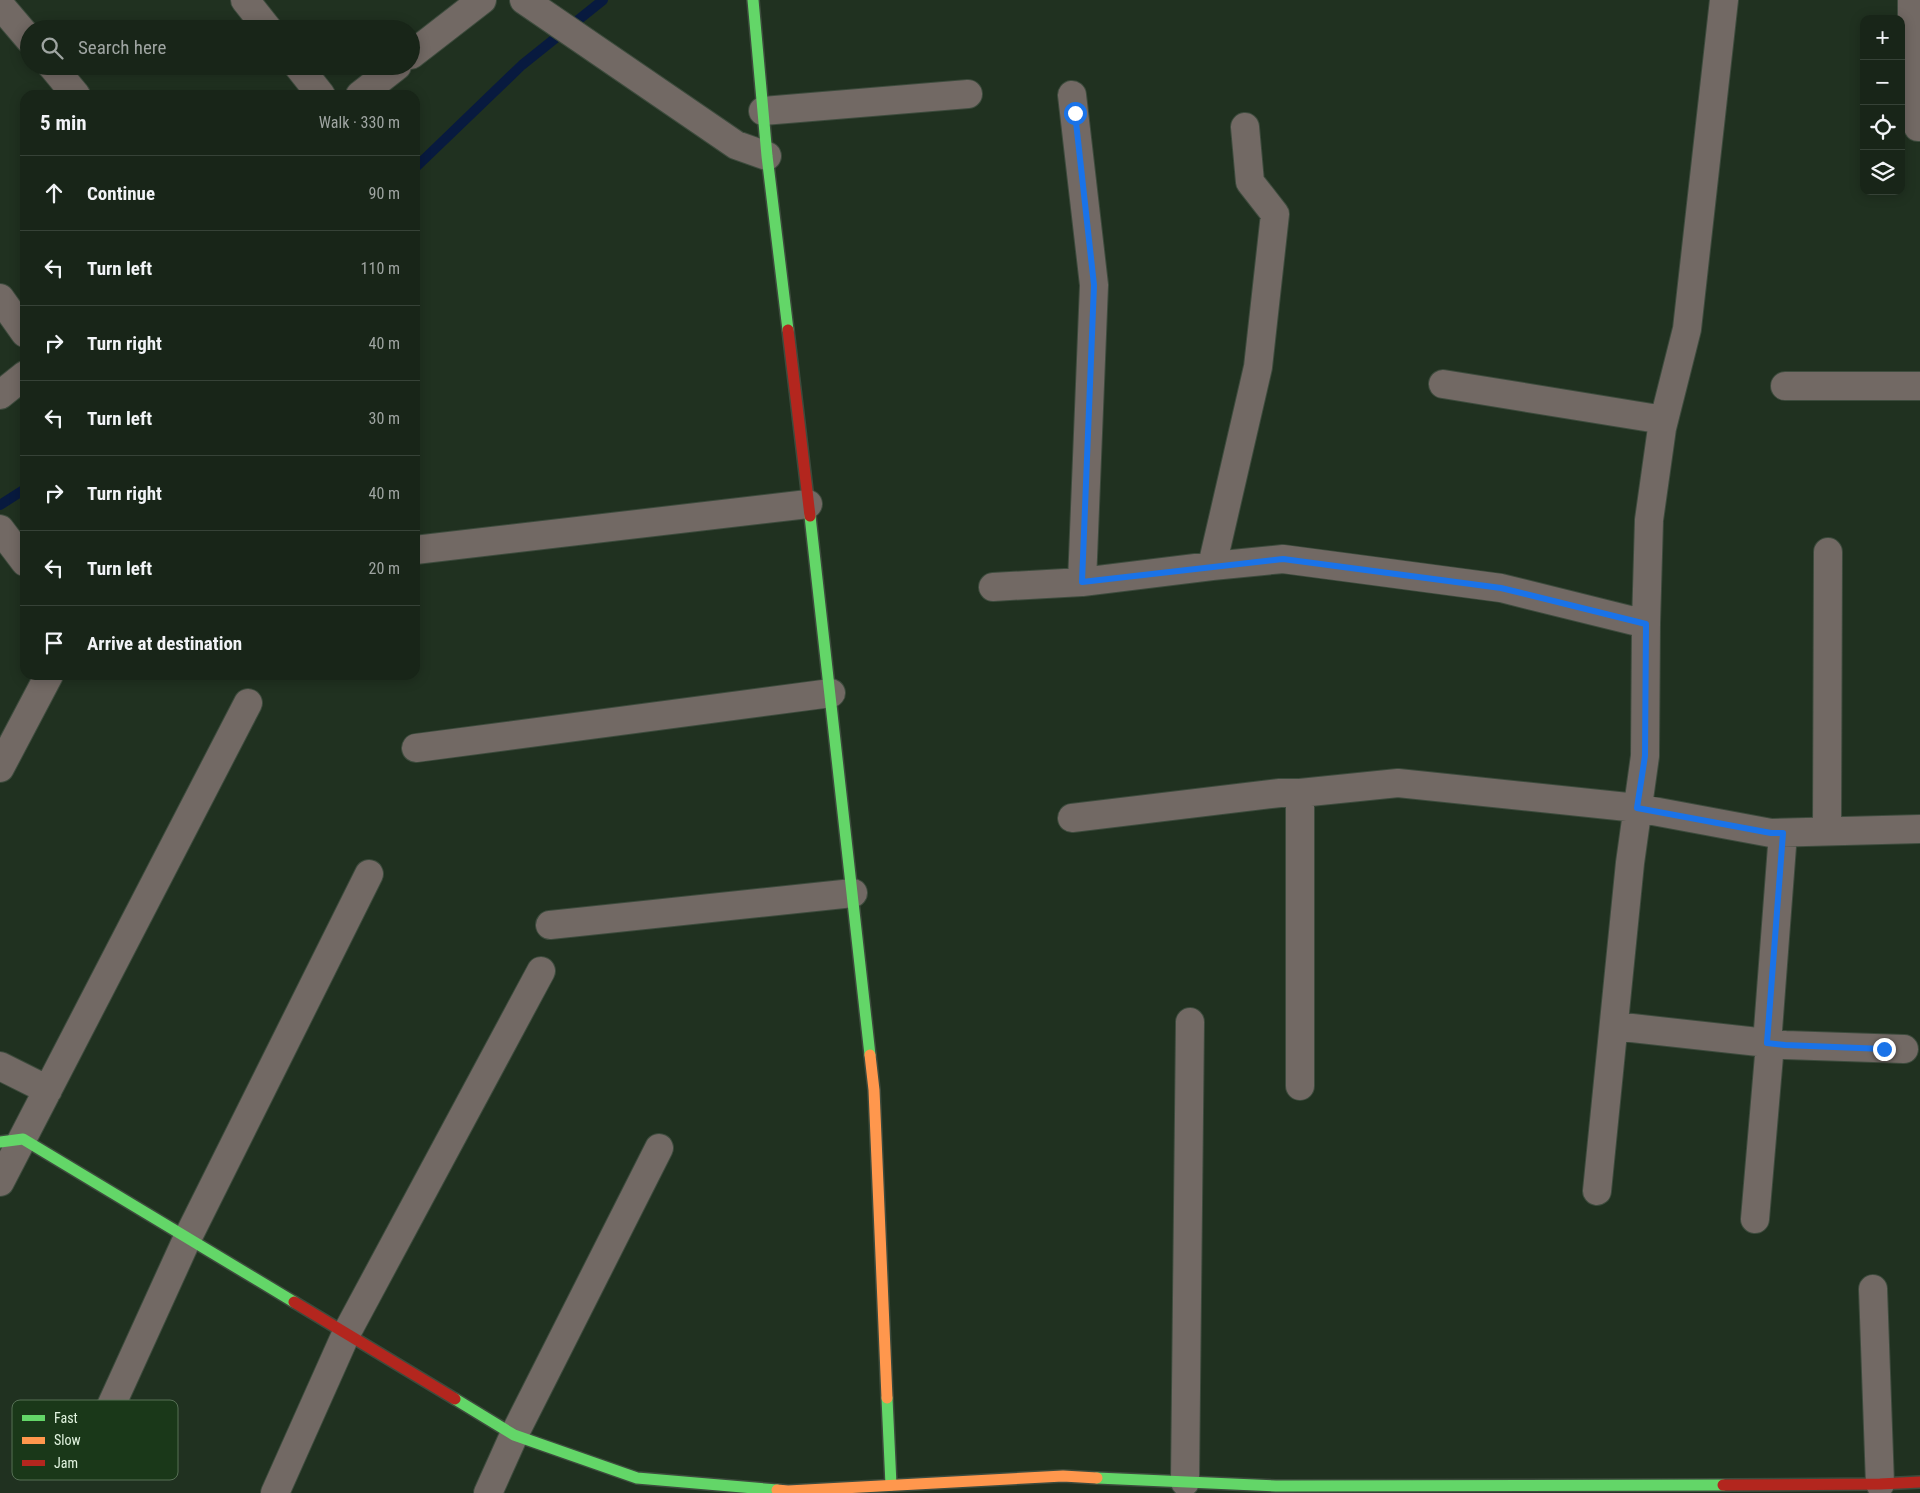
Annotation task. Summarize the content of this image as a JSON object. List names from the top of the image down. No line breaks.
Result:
{"legend":["Fast","Slow","Jam"],"page":{"map_buttons":["+","−"],"search":"Search here","heading":["5 min","Walk · 330 m"],"list":[["Continue","90 m"],["Turn left","110 m"],["Turn right","40 m"],["Turn left","30 m"],["Turn right","40 m"],["Turn left","20 m"],"Arrive at destination"]}}
